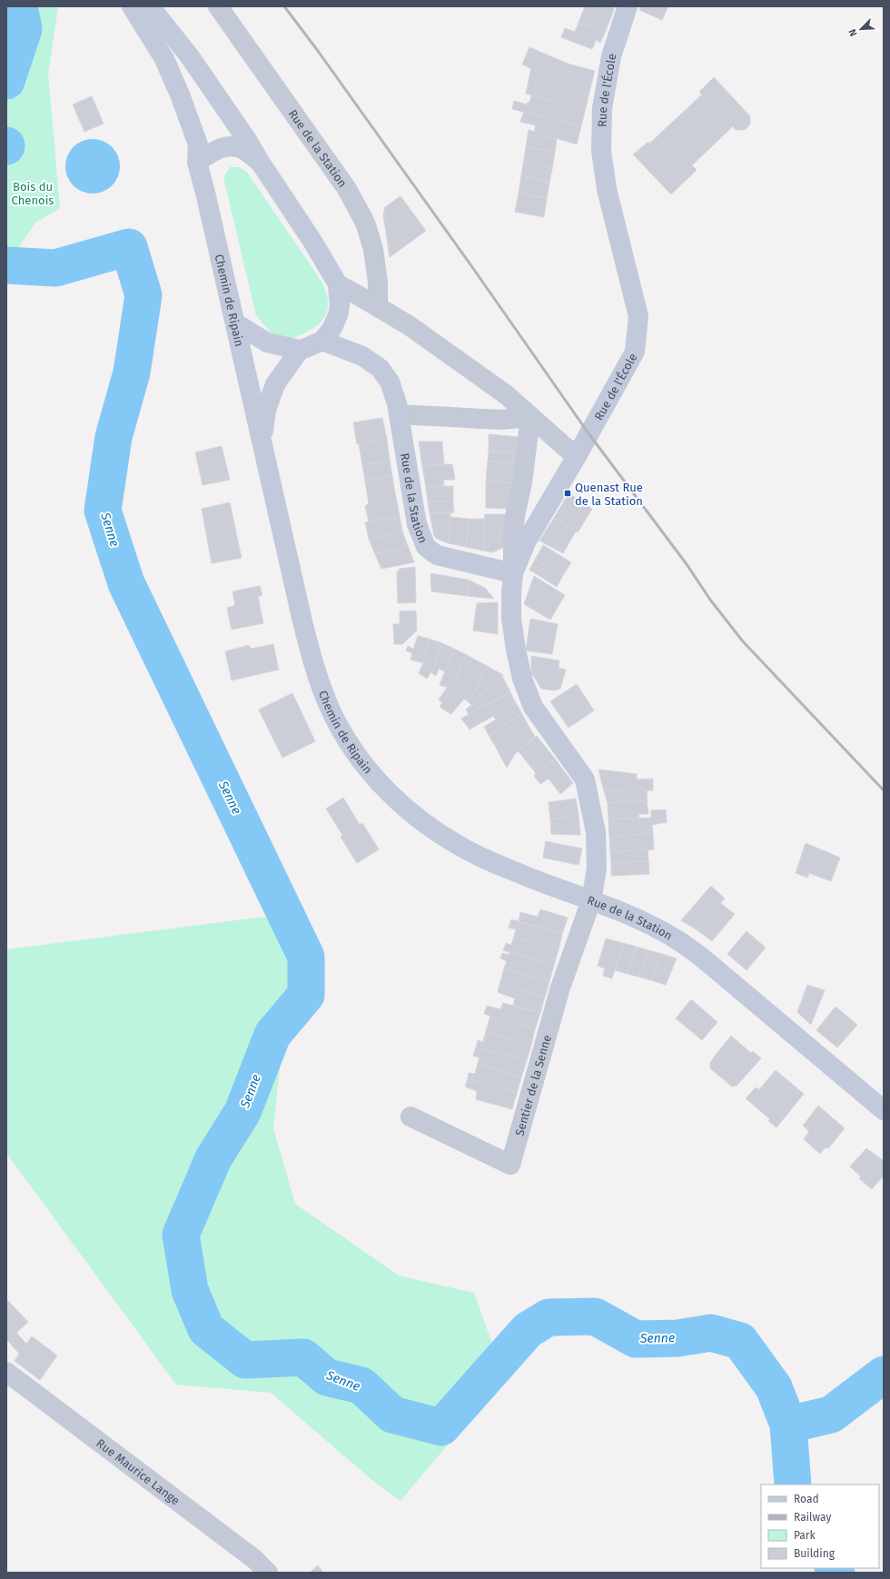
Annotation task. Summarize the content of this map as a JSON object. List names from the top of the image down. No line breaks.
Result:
{"streets":{"street":["Rue de l'École","Rue de la Station","Chemin de Ripain","Sentier de la Senne","Rue Maurice Lange"]},"crossings":[["Rue de l'École","Rue de la Station"],["Rue de la Station","Chemin de Ripain"],["Rue de la Station","Sentier de la Senne"],["Chemin de Ripain","Sentier de la Senne"]],"water":["Senne"],"parks":["Bois du Chenois"],"places":{"transit":["Quenast Rue de la Station"]},"legend":["Road","Railway","Park","Building"],"north":"bottom left"}
